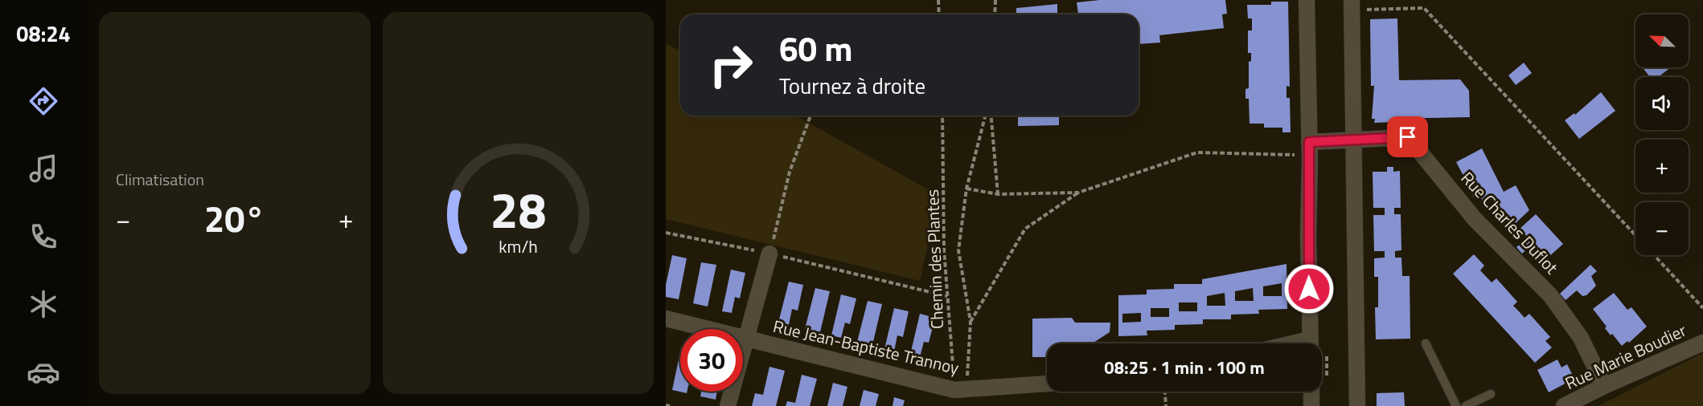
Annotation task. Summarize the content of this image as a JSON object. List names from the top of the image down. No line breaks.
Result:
{"streets":{"street":["Rue Charles Duflot","Rue Jean-Baptiste Trannoy","Rue Marie Boudier"],"path":["Chemin des Plantes"]},"crossings":[["Rue Charles Duflot","Rue Marie Boudier"],["Chemin des Plantes","Rue Jean-Baptiste Trannoy"]],"north":"top left","page":{"tabs":"08:24","tile":"Climatisation","map_buttons":["+","−"],"turn":["60 m","Tournez à droite"],"heat":["−","20°","+"],"limit":"30","trip":"08:25 · 1 min · 100 m","gauge":["28","km/h"]}}
